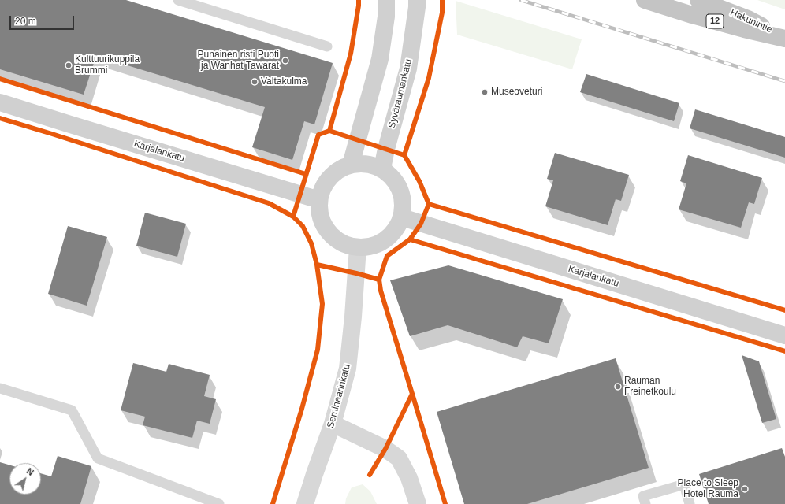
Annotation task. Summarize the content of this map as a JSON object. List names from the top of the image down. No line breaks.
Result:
{"streets":{"highway":["12","Hakunintie"],"main road":["Syväraumankatu","Karjalankatu"],"street":["Seminaarinkatu"]},"crossings":[["Syväraumankatu","Karjalankatu"],["Syväraumankatu","Seminaarinkatu"],["Karjalankatu","Seminaarinkatu"]],"places":["Punainen risti Puoti ja Wanhat Tawarat","Kulttuurikuppila Brummi","Valtakulma","Museoveturi","Rauman Freinetkoulu","Place to Sleep Hotel Rauma"],"scale_bar":"20 m","north":"top right"}
